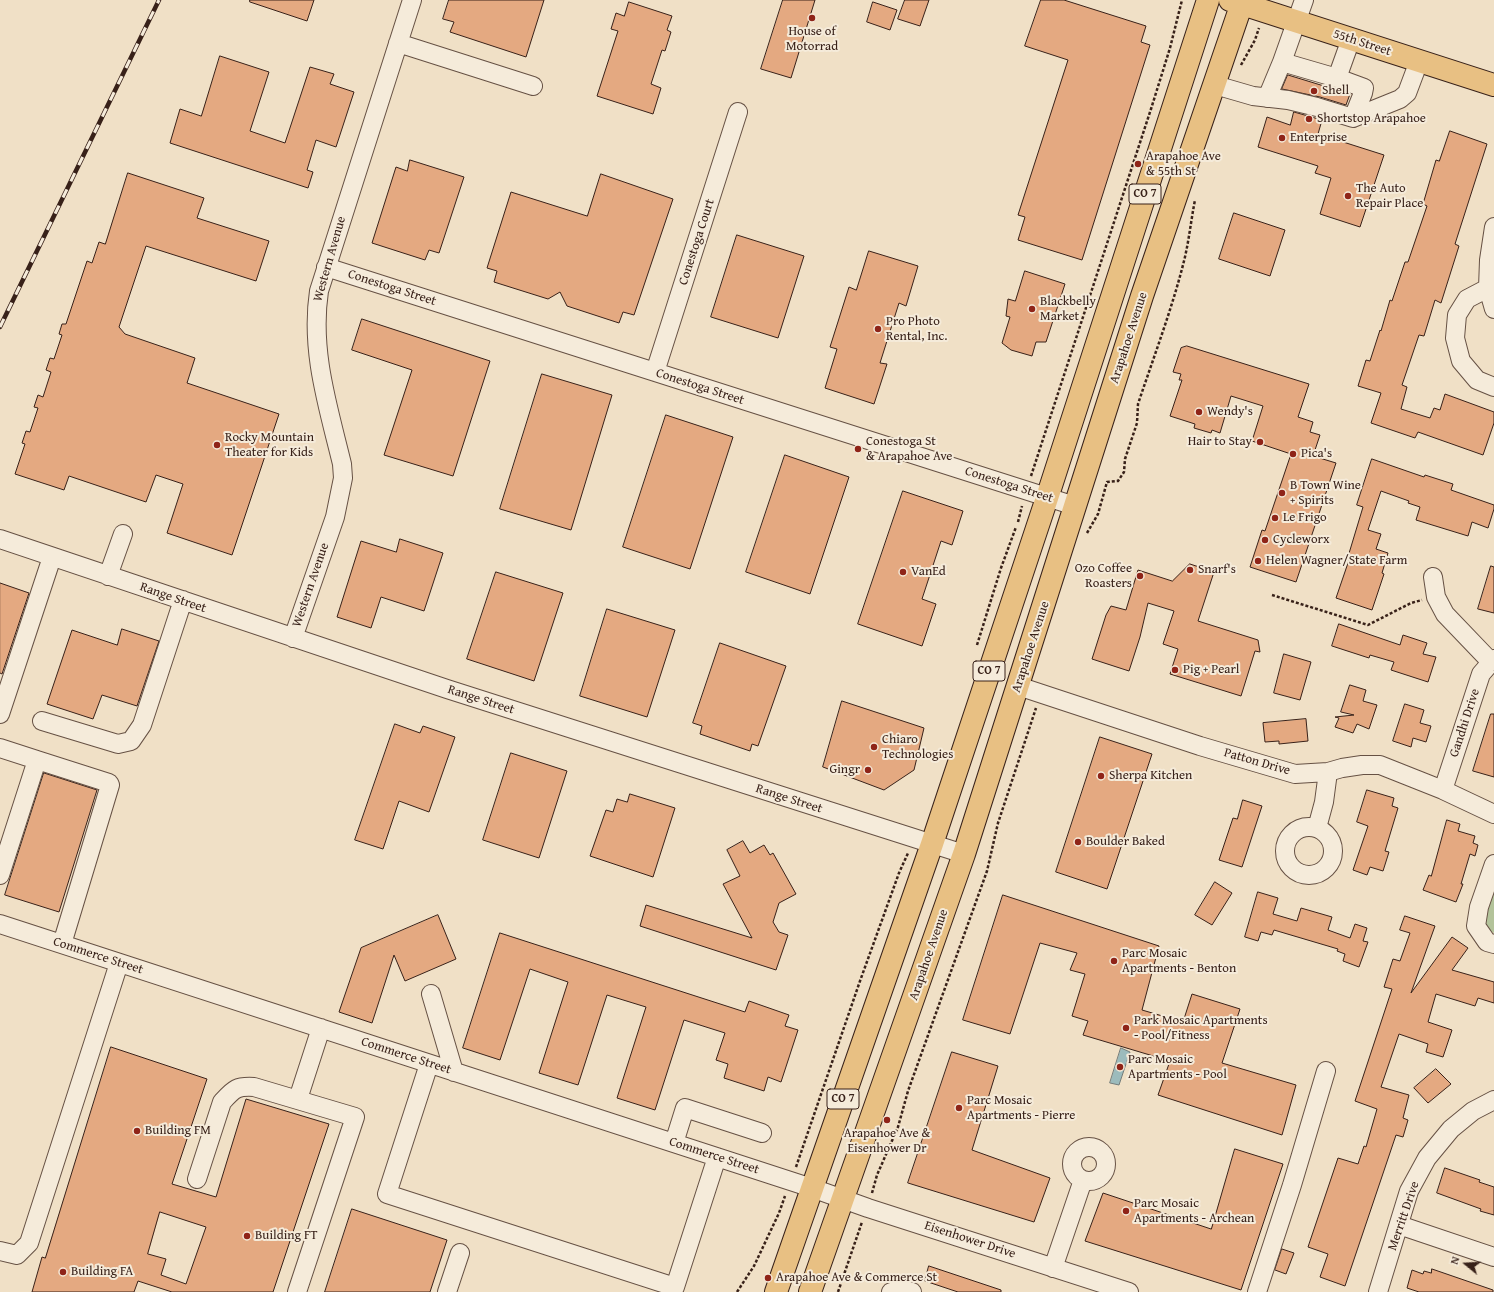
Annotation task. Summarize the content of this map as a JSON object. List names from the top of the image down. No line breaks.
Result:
{"streets":{"main road":["55th Street","CO 7","Arapahoe Avenue"],"street":["Conestoga Court","Western Avenue","Conestoga Street","Range Street","Gandhi Drive","Patton Drive","Commerce Street","Merritt Drive","Eisenhower Drive"]},"crossings":[["55th Street","Arapahoe Avenue"],["CO 7","Conestoga Street"],["CO 7","Range Street"],["CO 7","Commerce Street"],["CO 7","Eisenhower Drive"],["Conestoga Court","Conestoga Street"],["Western Avenue","Conestoga Street"],["Western Avenue","Range Street"],["Conestoga Street","Arapahoe Avenue"],["Arapahoe Avenue","Range Street"],["Arapahoe Avenue","Patton Drive"],["Arapahoe Avenue","Eisenhower Drive"],["Gandhi Drive","Patton Drive"],["Commerce Street","Eisenhower Drive"]],"places":["House of Motorrad","Shell","Shortstop Arapahoe","Enterprise","Arapahoe Ave & 55th St","The Auto Repair Place","Blackbelly Market","Pro Photo Rental, Inc.","Wendy's","Hair to Stay","Rocky Mountain Theater for Kids","Conestoga St & Arapahoe Ave","Pica's","B Town Wine + Spirits","Le Frigo","Cycleworx","Helen Wagner/State Farm","Snarf's","VanEd","Ozo Coffee Roasters","Pig + Pearl","Chiaro Technologies","Gingr","Sherpa Kitchen","Boulder Baked","Parc Mosaic Apartments - Benton","Park Mosaic Apartments - Pool/Fitness","Parc Mosaic Apartments - Pool","Parc Mosaic Apartments - Pierre","Arapahoe Ave & Eisenhower Dr","Building FM","Parc Mosaic Apartments - Archean","Building FT","Building FA","Arapahoe Ave & Commerce St"],"north":"left"}
